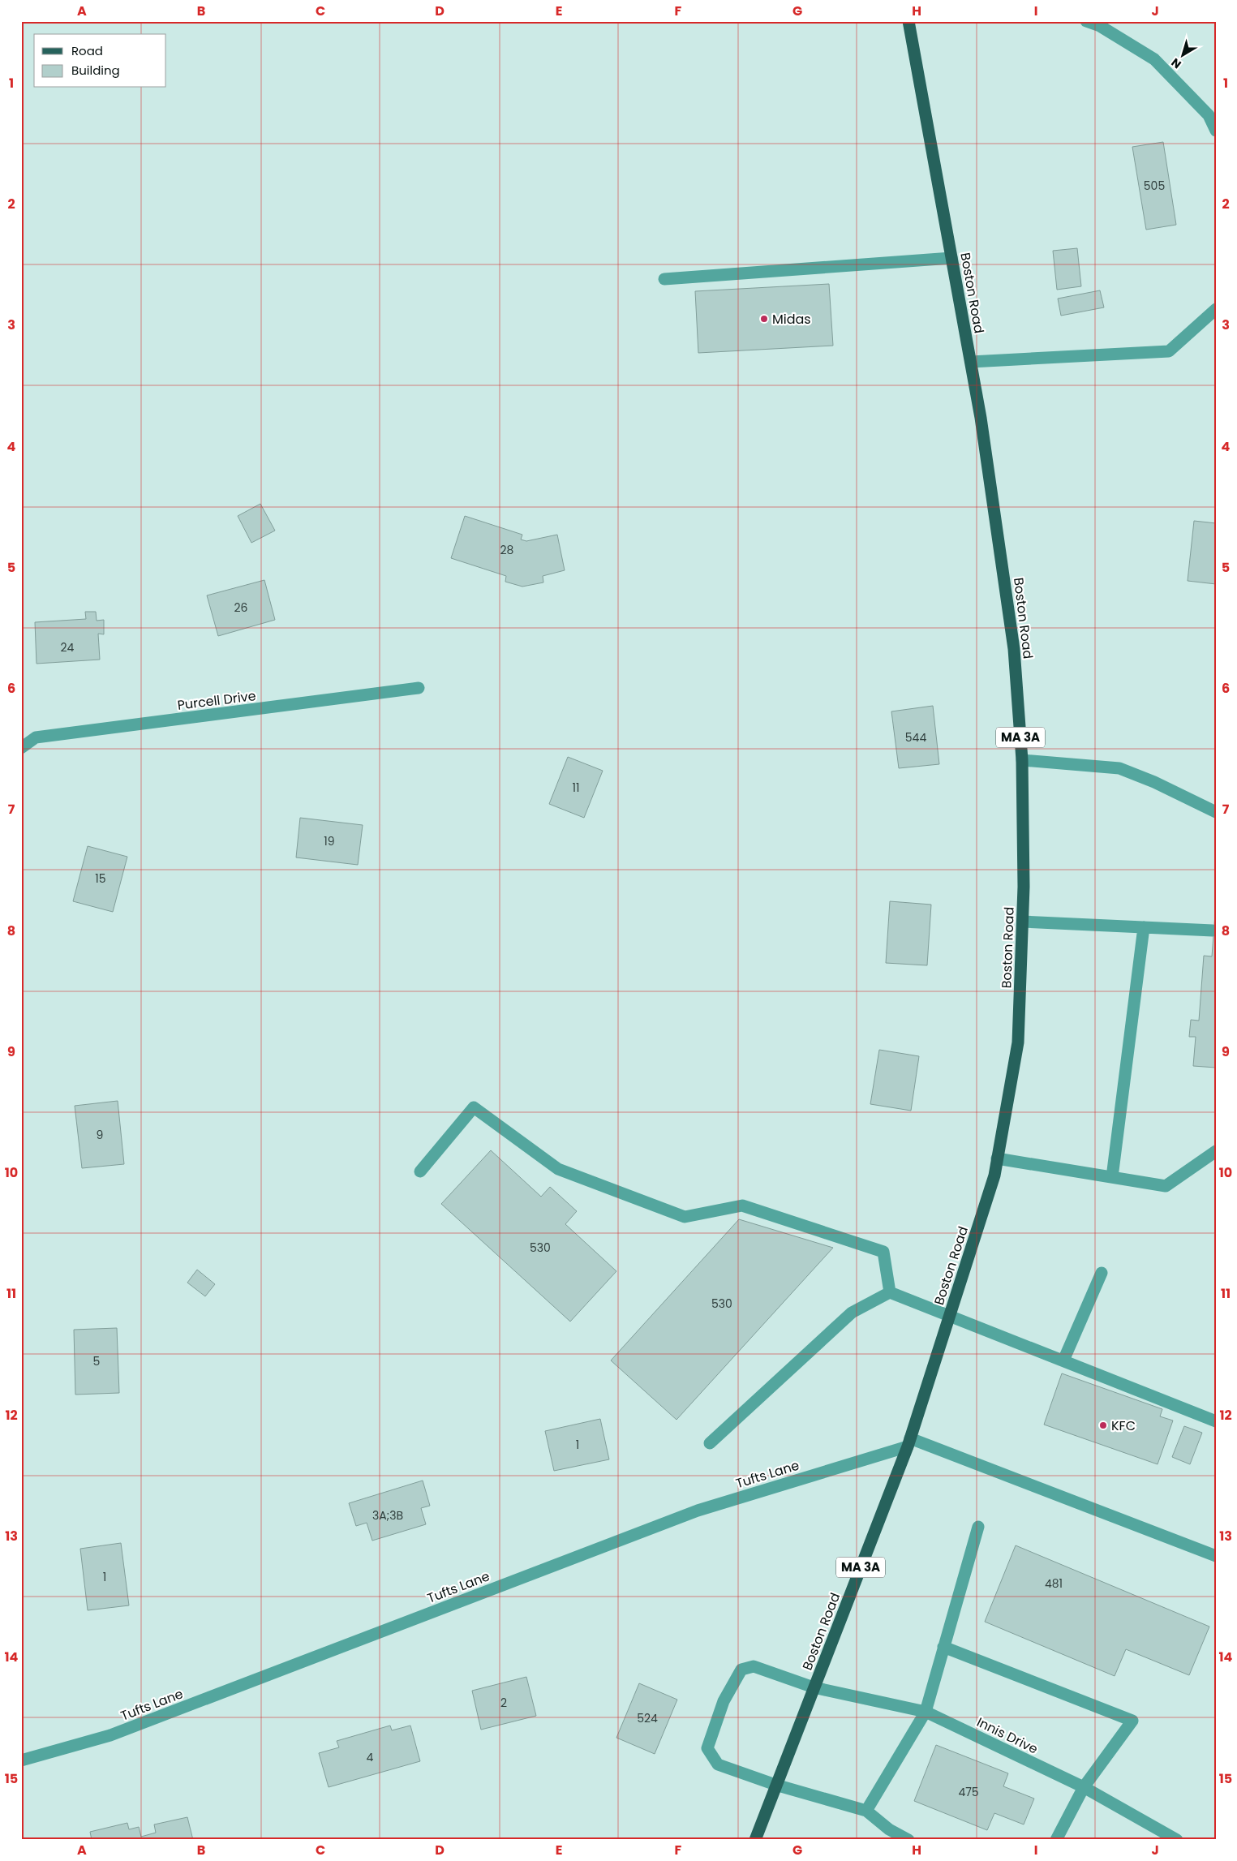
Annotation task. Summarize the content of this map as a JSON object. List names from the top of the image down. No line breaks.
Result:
{"streets":{"main road":["Boston Road","MA 3A"],"street":["Purcell Drive","Tufts Lane","Innis Drive"]},"crossings":[["Boston Road","Tufts Lane"],["Boston Road","Innis Drive"]],"places":["Midas","KFC"],"house_numbers":["505","28","26","24","544","11","19","15","9","530","530","5","1","3A;3B","1","481","2","524","4","475"],"legend":["Road","Building"],"north":"bottom left","grid":{"columns":["A","B","C","D","E","F","G","H","I","J"],"rows":["1","2","3","4","5","6","7","8","9","10","11","12","13","14","15"]}}
